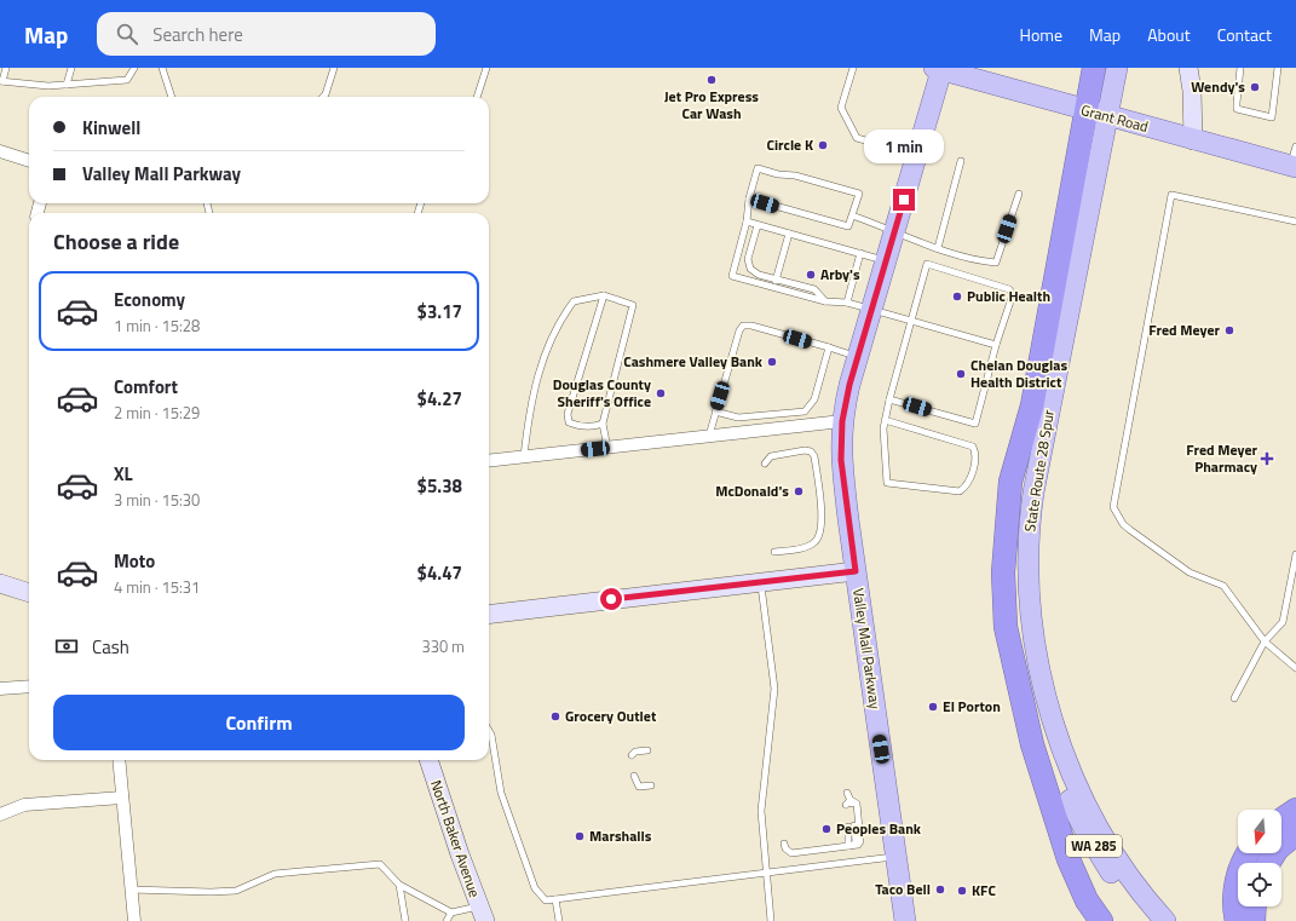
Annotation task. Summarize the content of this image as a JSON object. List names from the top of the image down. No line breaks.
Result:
{"streets":{"main road":["Grant Road","State Route 28 Spur","Valley Mall Parkway","North Baker Avenue","WA 285"]},"crossings":[["Grant Road","State Route 28 Spur"],["Grant Road","Valley Mall Parkway"],["State Route 28 Spur","WA 285"]],"places":{"other":["Jet Pro Express Car Wash","Wendy's","Circle K","Arby's","Public Health","Fred Meyer","Cashmere Valley Bank","Chelan Douglas Health District","Douglas County Sheriff's Office","McDonald's","El Porton","Grocery Outlet","Peoples Bank","Marshalls","Taco Bell","KFC"],"health":["Fred Meyer Pharmacy"]},"north":"bottom","page":{"header":"Map","search":"Search here","nav":["Home","Map","About","Contact"],"banner":["Kinwell","Valley Mall Parkway"],"bubble":"1 min","heading":"Choose a ride","list":[{"name":"Economy","note":"1 min · 15:28","value":"$3.17"},{"name":"Comfort","note":"2 min · 15:29","value":"$4.27"},{"name":"XL","note":"3 min · 15:30","value":"$5.38"},{"name":"Moto","note":"4 min · 15:31","value":"$4.47"}],"pay":["Cash","330 m"],"buttons":"Confirm"}}
